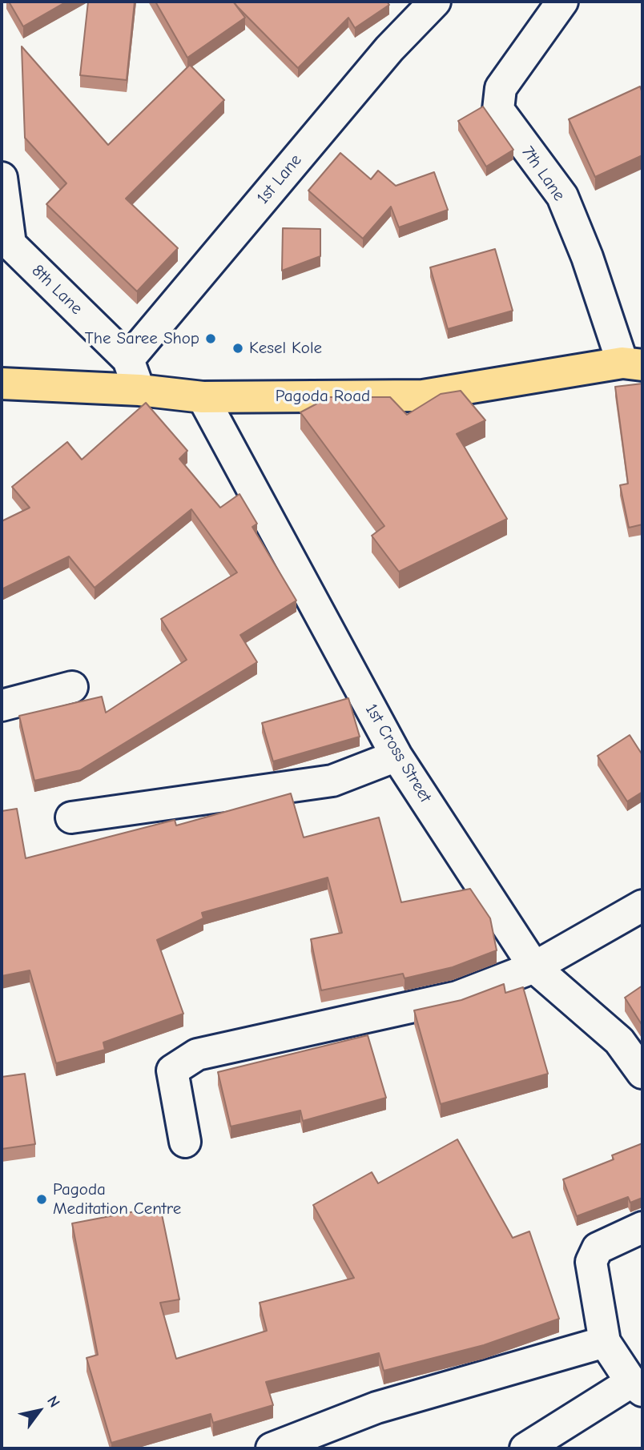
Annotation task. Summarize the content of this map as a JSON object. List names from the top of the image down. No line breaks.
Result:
{"streets":{"main road":["Pagoda Road"],"street":["7th Lane","1st Lane","8th Lane","1st Cross Street"]},"crossings":[["7th Lane","Pagoda Road"],["1st Lane","8th Lane"],["8th Lane","Pagoda Road"],["Pagoda Road","1st Cross Street"]],"places":["The Saree Shop","Kesel Kole","Pagoda Meditation Centre"],"north":"top right"}
